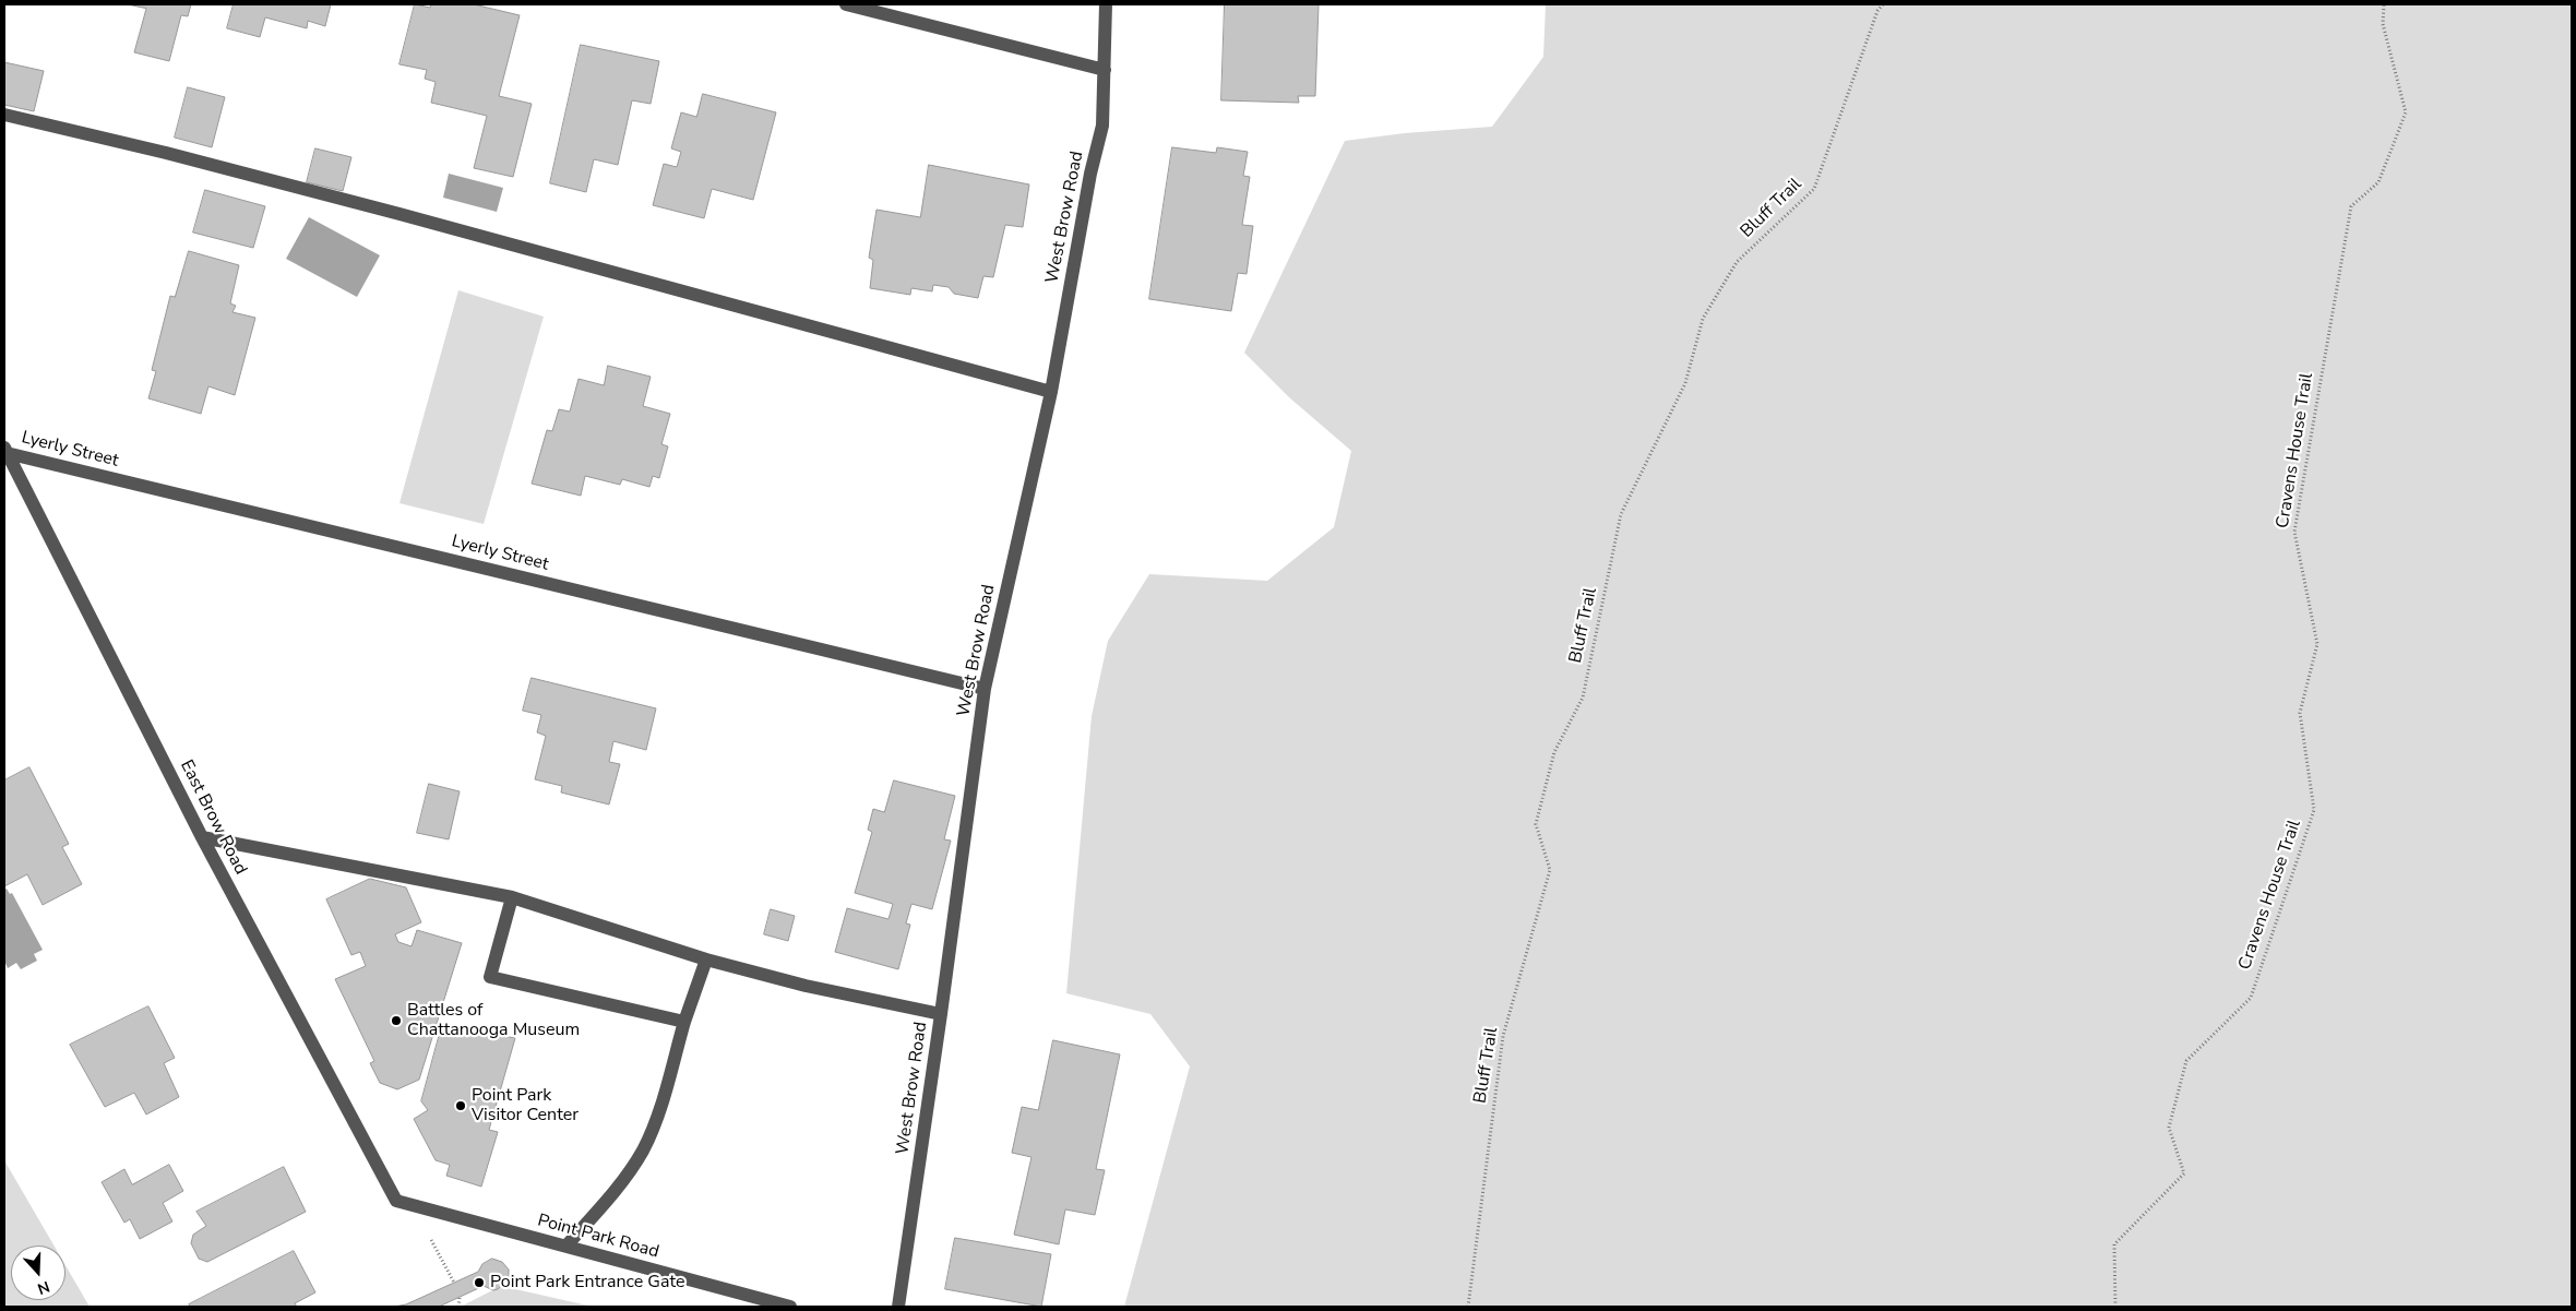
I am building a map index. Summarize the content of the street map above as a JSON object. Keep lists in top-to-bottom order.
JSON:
{
  "streets": {
    "street": [
      "West Brow Road",
      "Lyerly Street",
      "East Brow Road",
      "Point Park Road"
    ],
    "path": ["Bluff Trail", "Cravens House Trail"]
  },
  "crossings": [
    ["West Brow Road", "Lyerly Street"],
    ["Lyerly Street", "East Brow Road"],
    ["East Brow Road", "Point Park Road"]
  ],
  "places": ["Battles of Chattanooga Museum", "Point Park Visitor Center", "Point Park Entrance Gate"],
  "north": "bottom"
}
